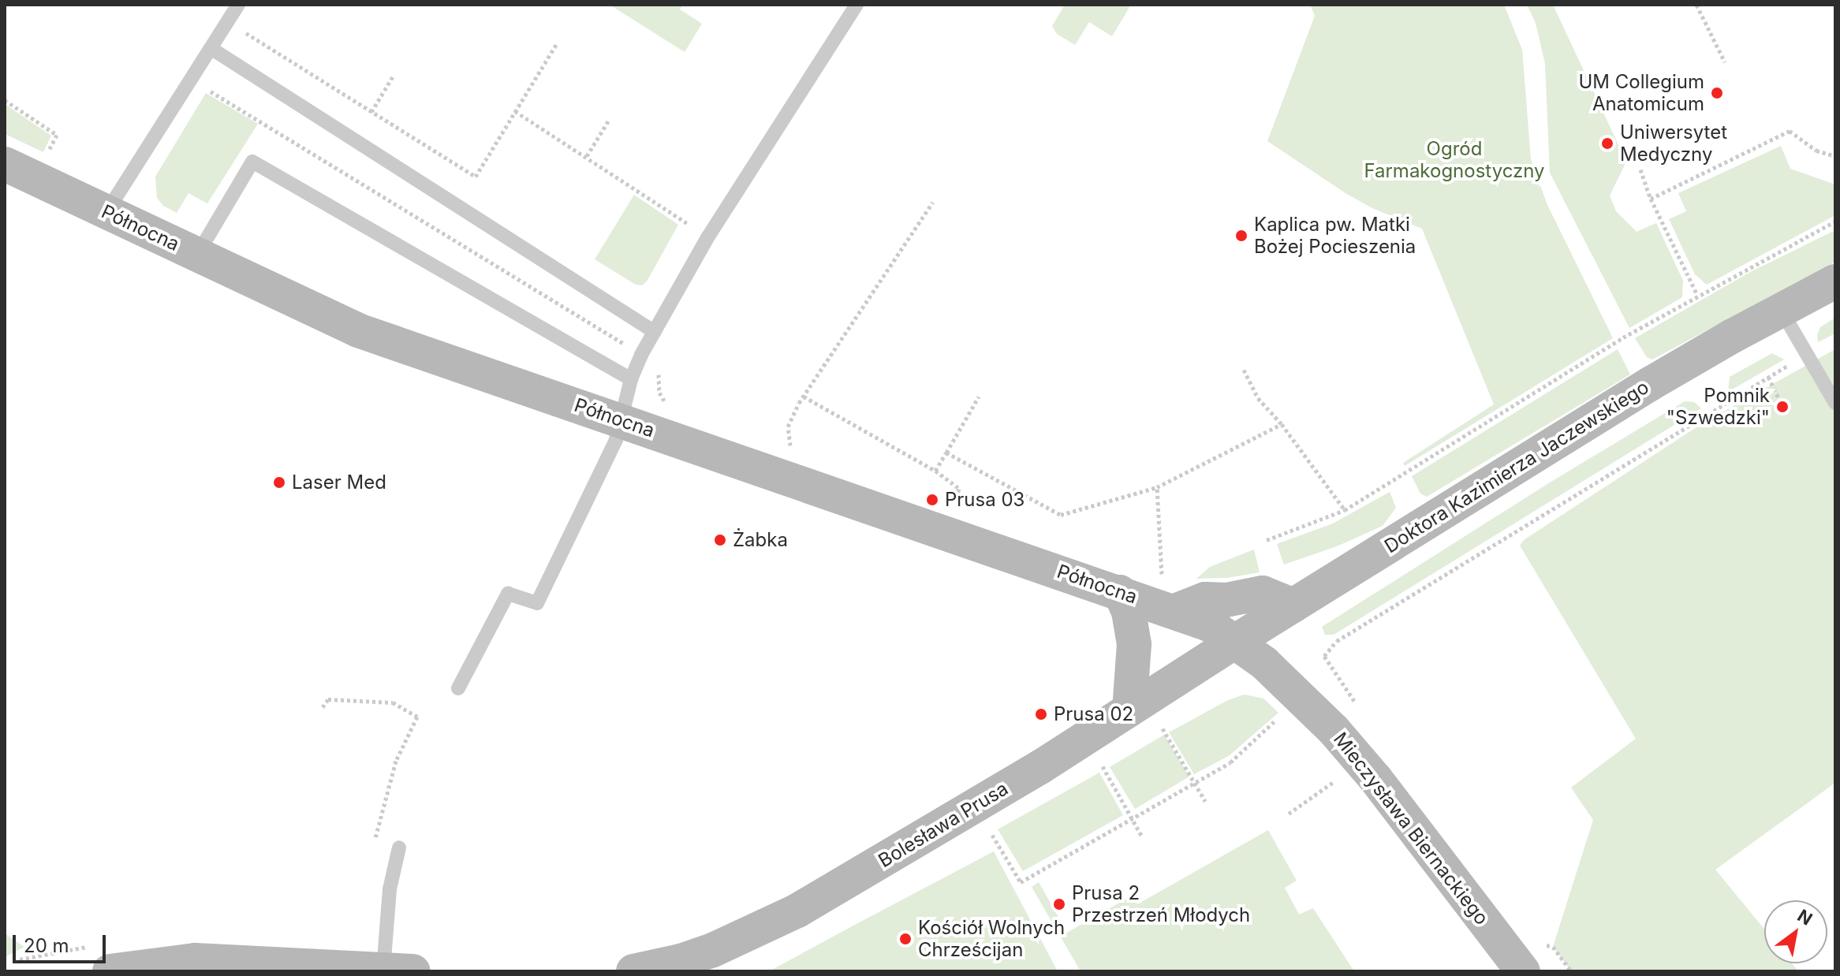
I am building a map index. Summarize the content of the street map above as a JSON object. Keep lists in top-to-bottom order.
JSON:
{
  "streets": {
    "street": [
      "Północna",
      "Doktora Kazimierza Jaczewskiego",
      "Bolesława Prusa",
      "Mieczysława Biernackiego"
    ]
  },
  "crossings": [
    ["Północna", "Doktora Kazimierza Jaczewskiego"],
    ["Północna", "Bolesława Prusa"],
    ["Północna", "Mieczysława Biernackiego"],
    ["Doktora Kazimierza Jaczewskiego", "Bolesława Prusa"],
    ["Doktora Kazimierza Jaczewskiego", "Mieczysława Biernackiego"],
    ["Bolesława Prusa", "Mieczysława Biernackiego"]
  ],
  "parks": ["Ogród Farmakognostyczny"],
  "places": [
    "UM Collegium Anatomicum",
    "Uniwersytet Medyczny",
    "Kaplica pw. Matki Bożej Pocieszenia",
    "Pomnik \"Szwedzki\"",
    "Laser Med",
    "Prusa 03",
    "Żabka",
    "Prusa 02",
    "Prusa 2 Przestrzeń Młodych",
    "Kościół Wolnych Chrześcijan"
  ],
  "scale_bar": "20 m",
  "north": "top right"
}
